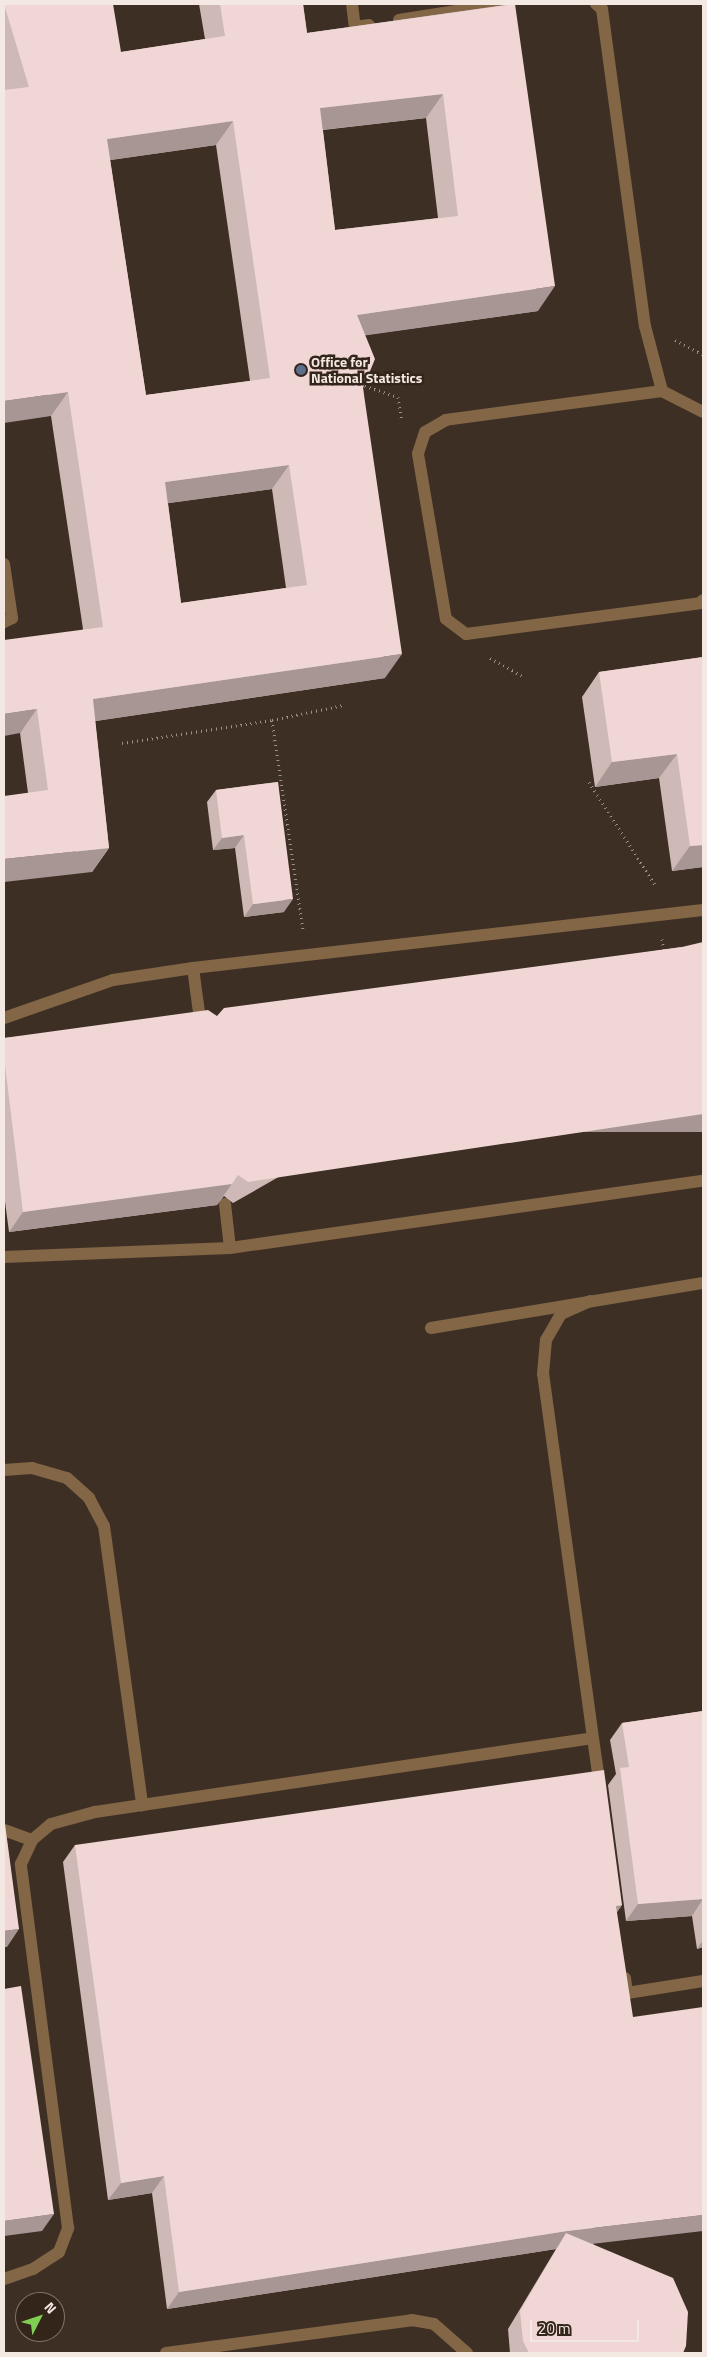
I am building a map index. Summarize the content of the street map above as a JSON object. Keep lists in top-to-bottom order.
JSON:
{
  "places": ["Office for National Statistics"],
  "scale_bar": "20 m",
  "north": "top right"
}
